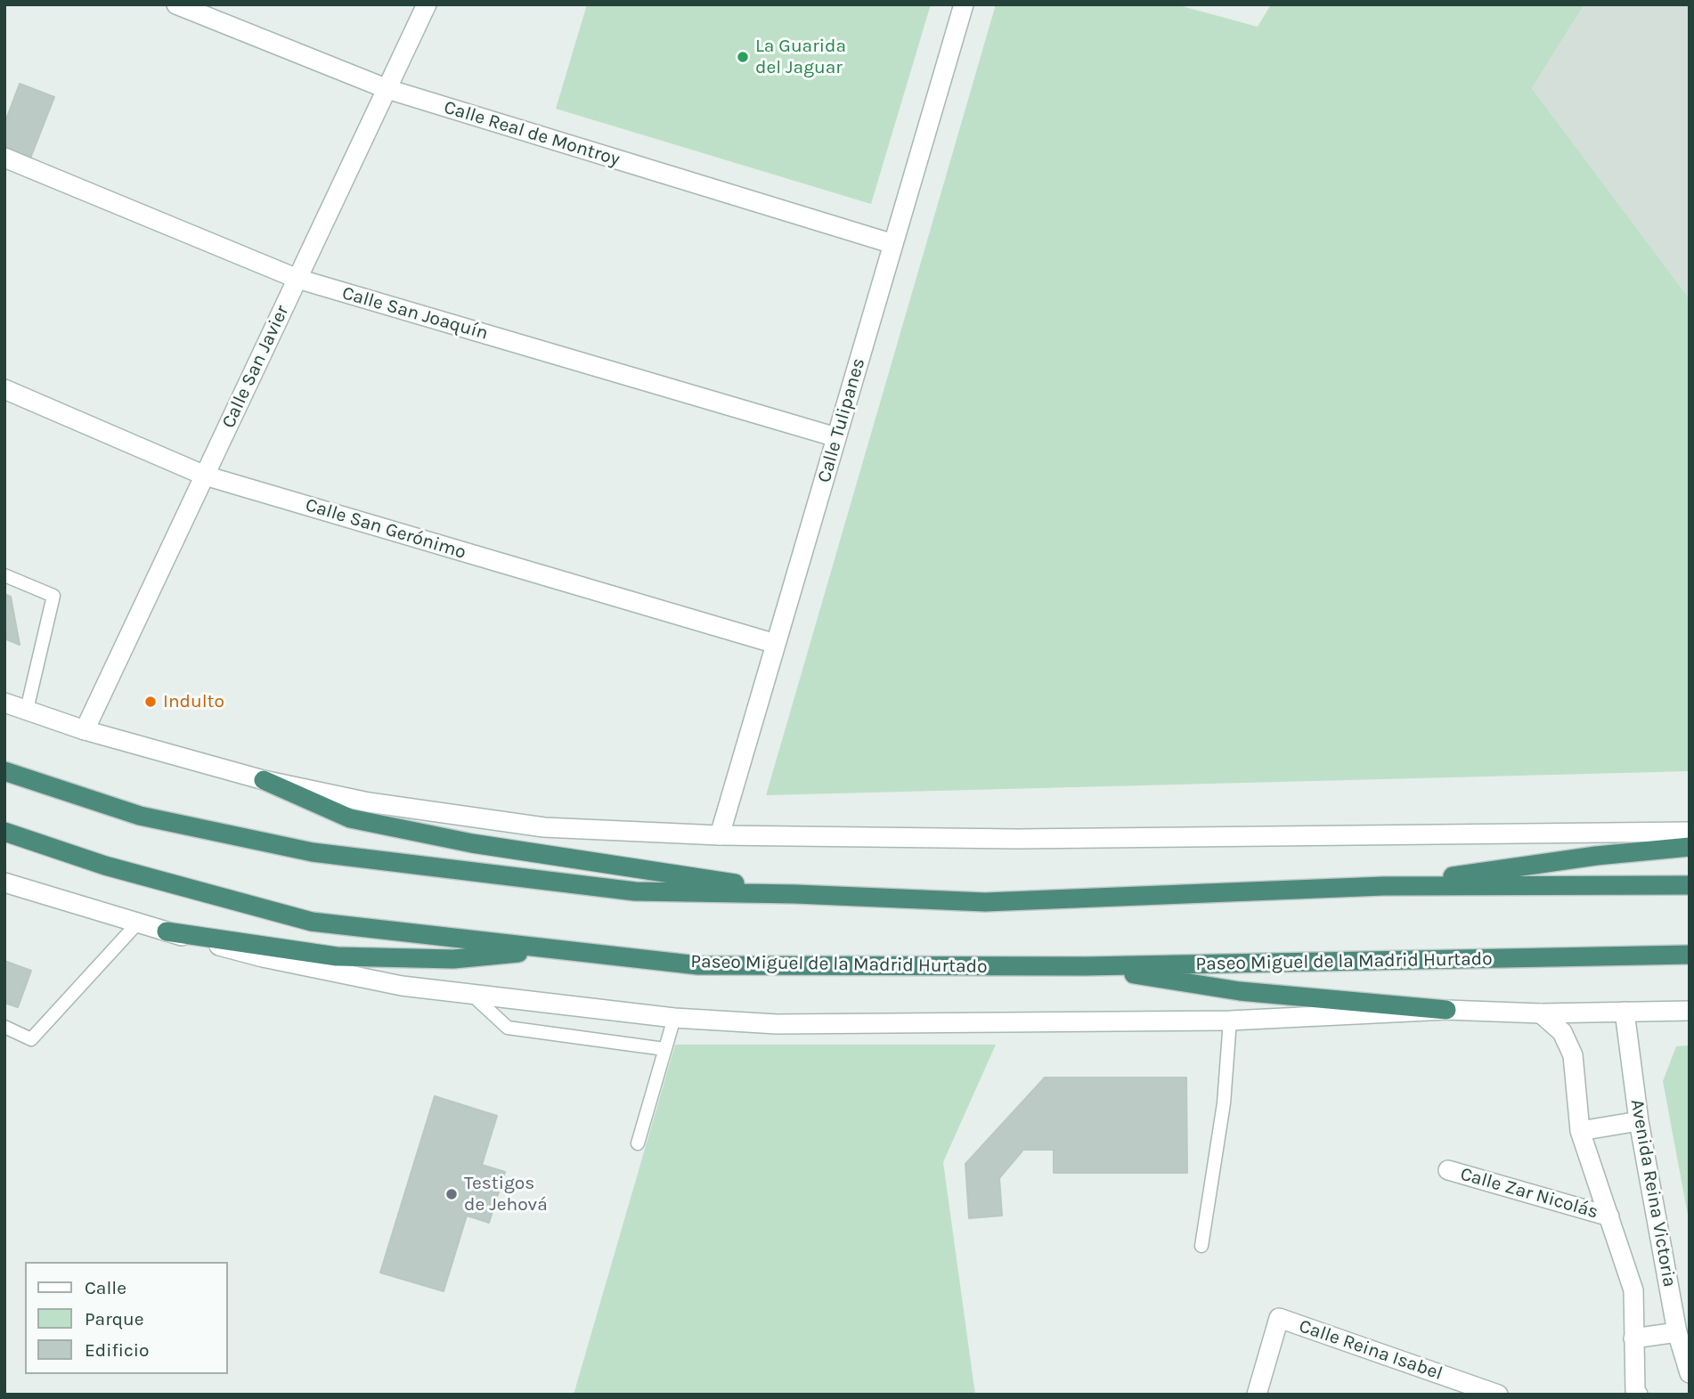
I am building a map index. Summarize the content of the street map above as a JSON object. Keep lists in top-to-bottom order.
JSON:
{
  "streets": {
    "highway": ["Paseo Miguel de la Madrid Hurtado"],
    "street": [
      "Calle Real de Montroy",
      "Calle San Joaquín",
      "Calle San Javier",
      "Calle Tulipanes",
      "Calle San Gerónimo",
      "Calle Zar Nicolás",
      "Avenida Reina Victoria",
      "Calle Reina Isabel"
    ]
  },
  "crossings": [
    ["Calle Real de Montroy", "Calle San Javier"],
    ["Calle Real de Montroy", "Calle Tulipanes"],
    ["Calle San Joaquín", "Calle San Javier"],
    ["Calle San Joaquín", "Calle Tulipanes"],
    ["Calle San Javier", "Calle San Gerónimo"],
    ["Calle Tulipanes", "Calle San Gerónimo"],
    ["Calle Zar Nicolás", "Avenida Reina Victoria"]
  ],
  "places": ["La Guarida del Jaguar", "Indulto", "Testigos de Jehová"],
  "legend": ["Calle", "Parque", "Edificio"]
}
